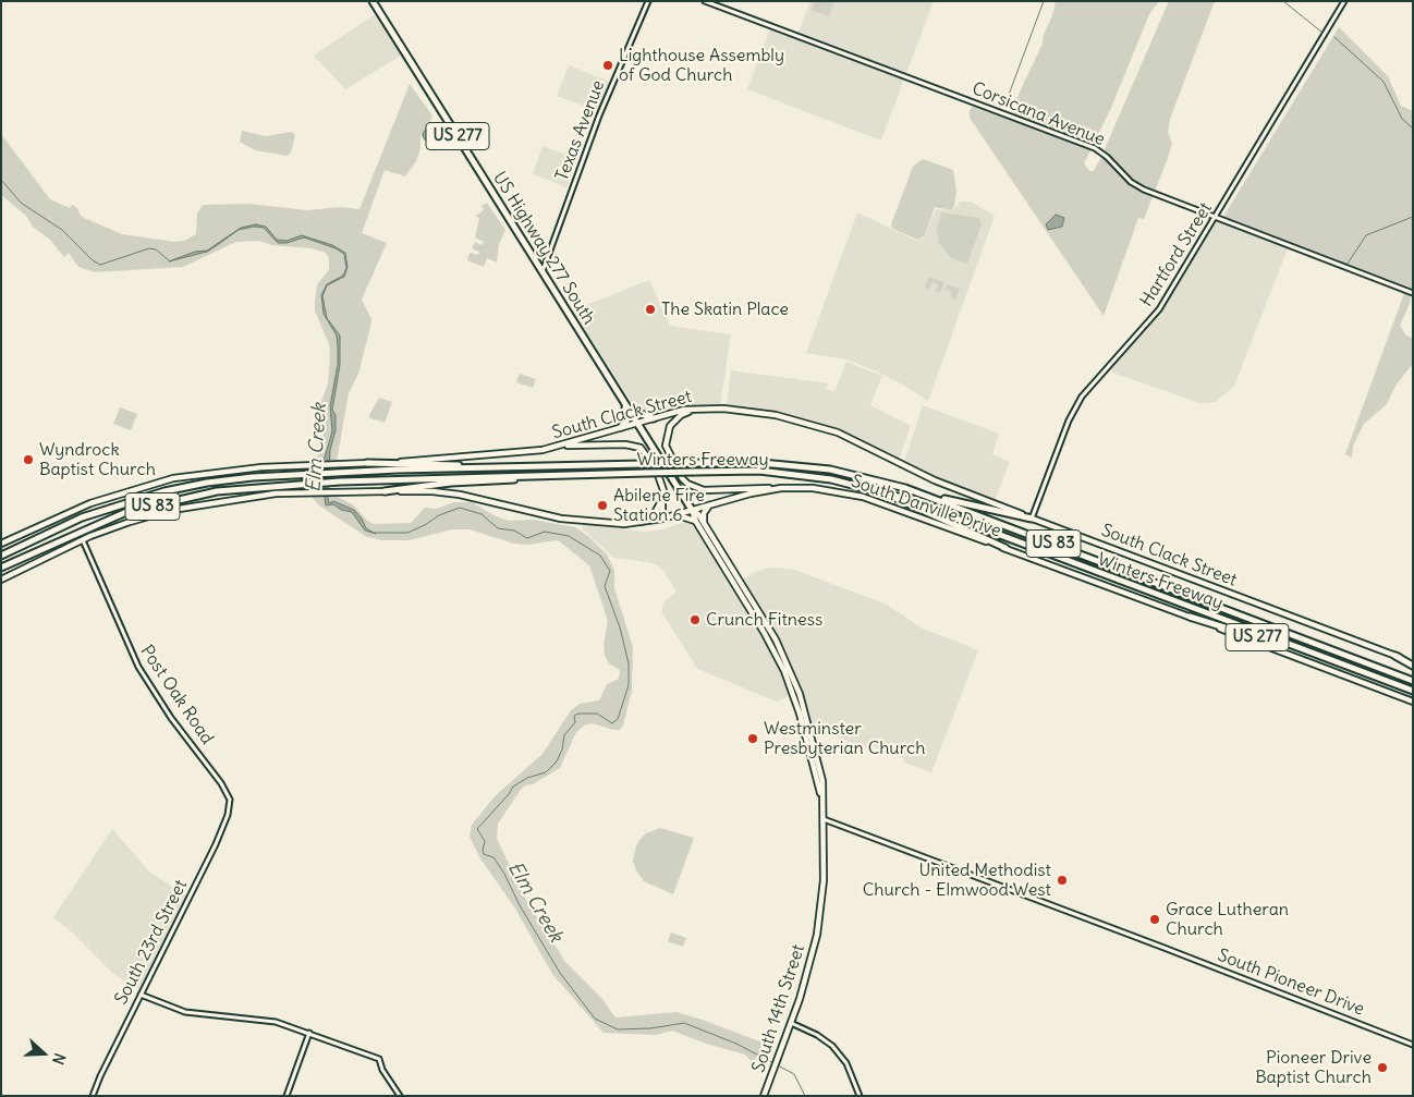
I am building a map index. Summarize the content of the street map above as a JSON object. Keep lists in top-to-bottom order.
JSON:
{
  "streets": {
    "highway": [
      "US 277",
      "US Highway 277 South",
      "Winters Freeway",
      "US 83"
    ],
    "main road": ["South Clack Street", "South Danville Drive", "South 14th Street"],
    "street": [
      "Corsicana Avenue",
      "Texas Avenue",
      "Hartford Street",
      "Post Oak Road",
      "South 23rd Street",
      "South Pioneer Drive"
    ]
  },
  "crossings": [
    ["Corsicana Avenue", "Hartford Street"],
    ["Texas Avenue", "US Highway 277 South"],
    ["US 277", "South Clack Street"],
    ["US 277", "Winters Freeway"],
    ["US 277", "South Danville Drive"],
    ["US Highway 277 South", "South Clack Street"],
    ["US Highway 277 South", "South Danville Drive"],
    ["US Highway 277 South", "South 14th Street"],
    ["Hartford Street", "South Clack Street"],
    ["South Danville Drive", "Post Oak Road"],
    ["South Danville Drive", "South 14th Street"],
    ["Post Oak Road", "South 23rd Street"],
    ["South Pioneer Drive", "South 14th Street"]
  ],
  "water": ["Elm Creek"],
  "places": [
    "Lighthouse Assembly of God Church",
    "The Skatin Place",
    "Wyndrock Baptist Church",
    "Abilene Fire Station 6",
    "Crunch Fitness",
    "Westminster Presbyterian Church",
    "United Methodist Church - Elmwood West",
    "Grace Lutheran Church",
    "Pioneer Drive Baptist Church"
  ],
  "north": "right"
}
